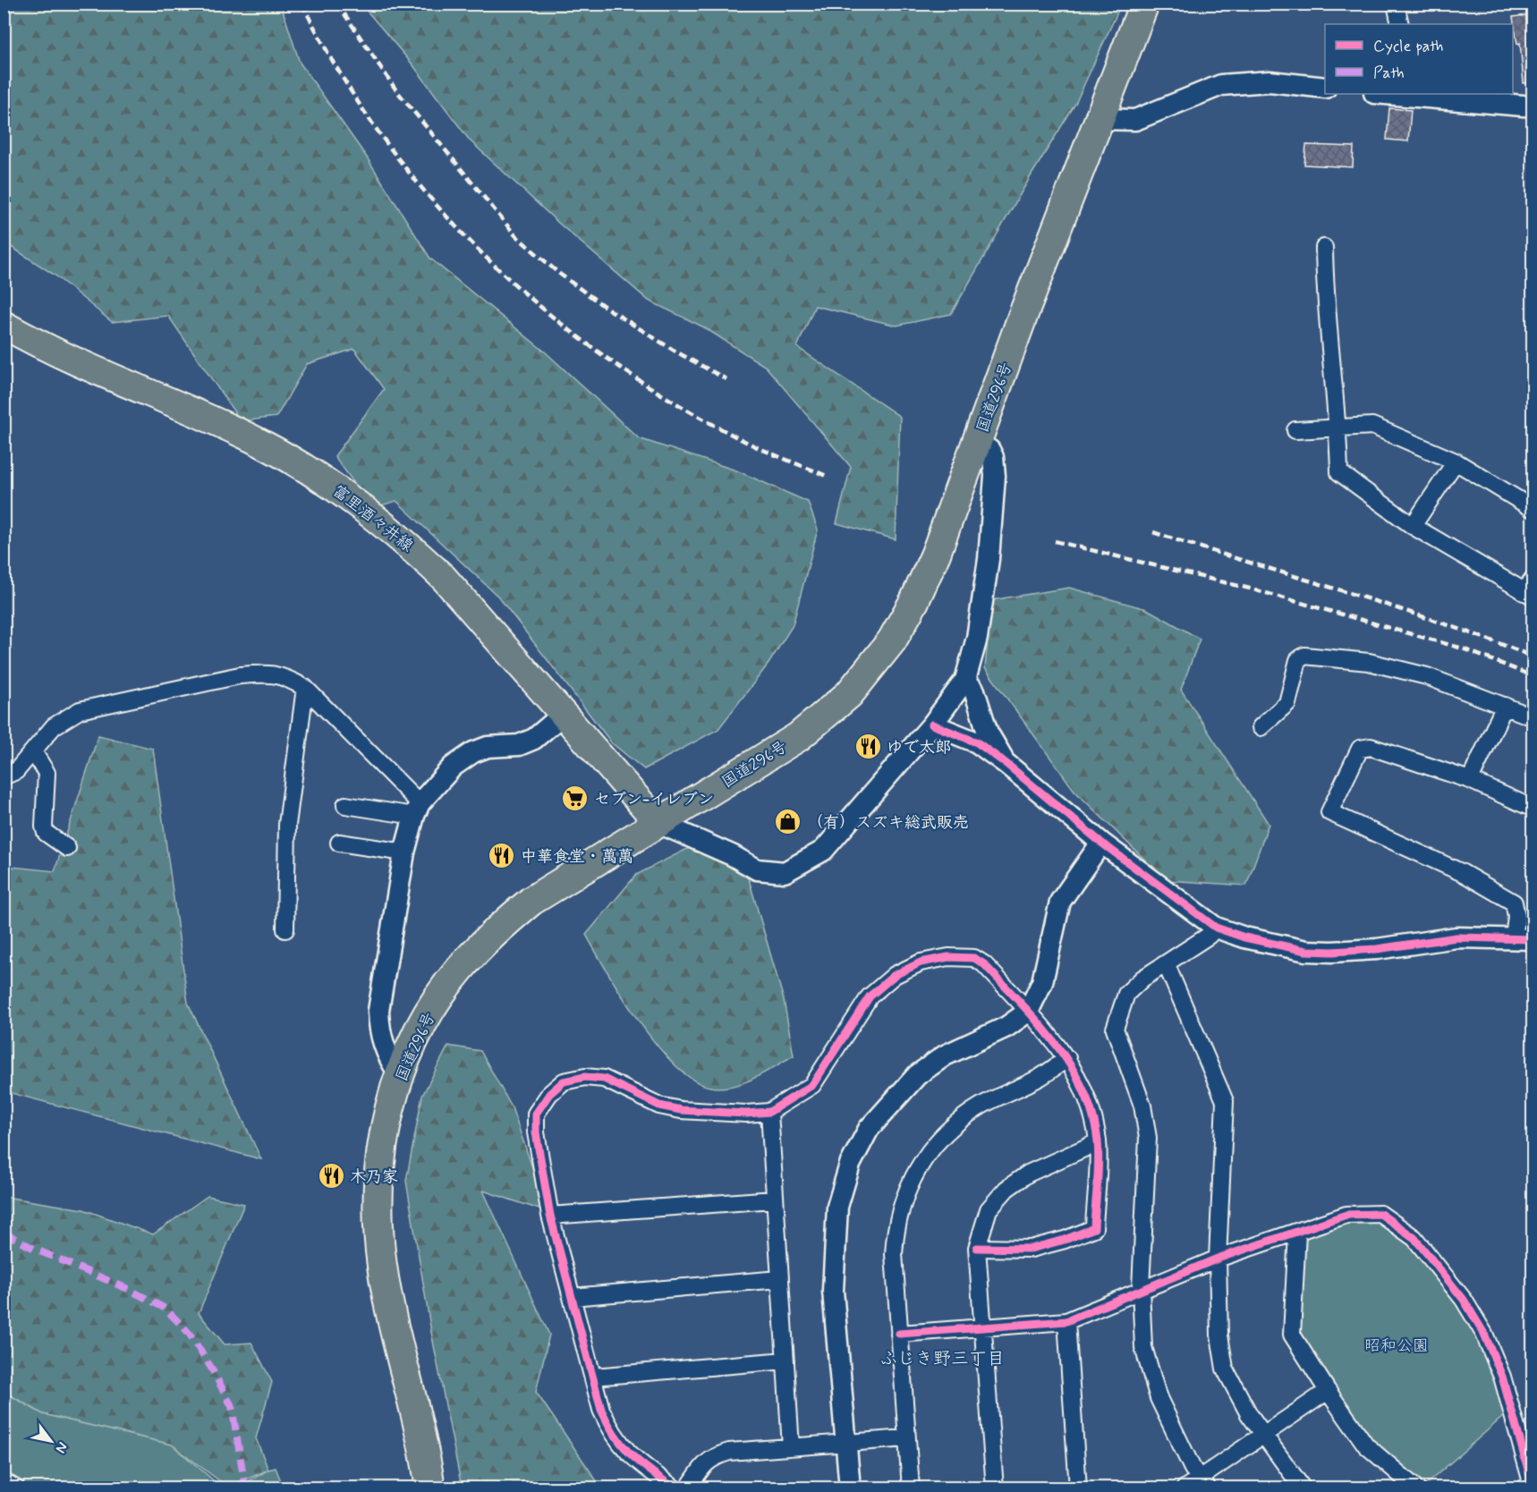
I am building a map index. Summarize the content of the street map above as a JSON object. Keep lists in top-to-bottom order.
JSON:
{
  "streets": {
    "highway": ["国道296号"],
    "main road": ["富里酒々井線"]
  },
  "crossings": [
    ["国道296号", "富里酒々井線"]
  ],
  "districts": ["ふじき野三丁目"],
  "parks": ["昭和公園"],
  "places": {
    "restaurant": ["ゆで太郎", "中華食堂・萬萬", "木乃家"],
    "supermarket": ["セブン-イレブン"],
    "shop": ["（有）スズキ総武販売"]
  },
  "legend": ["Cycle path", "Path"],
  "north": "bottom right"
}
